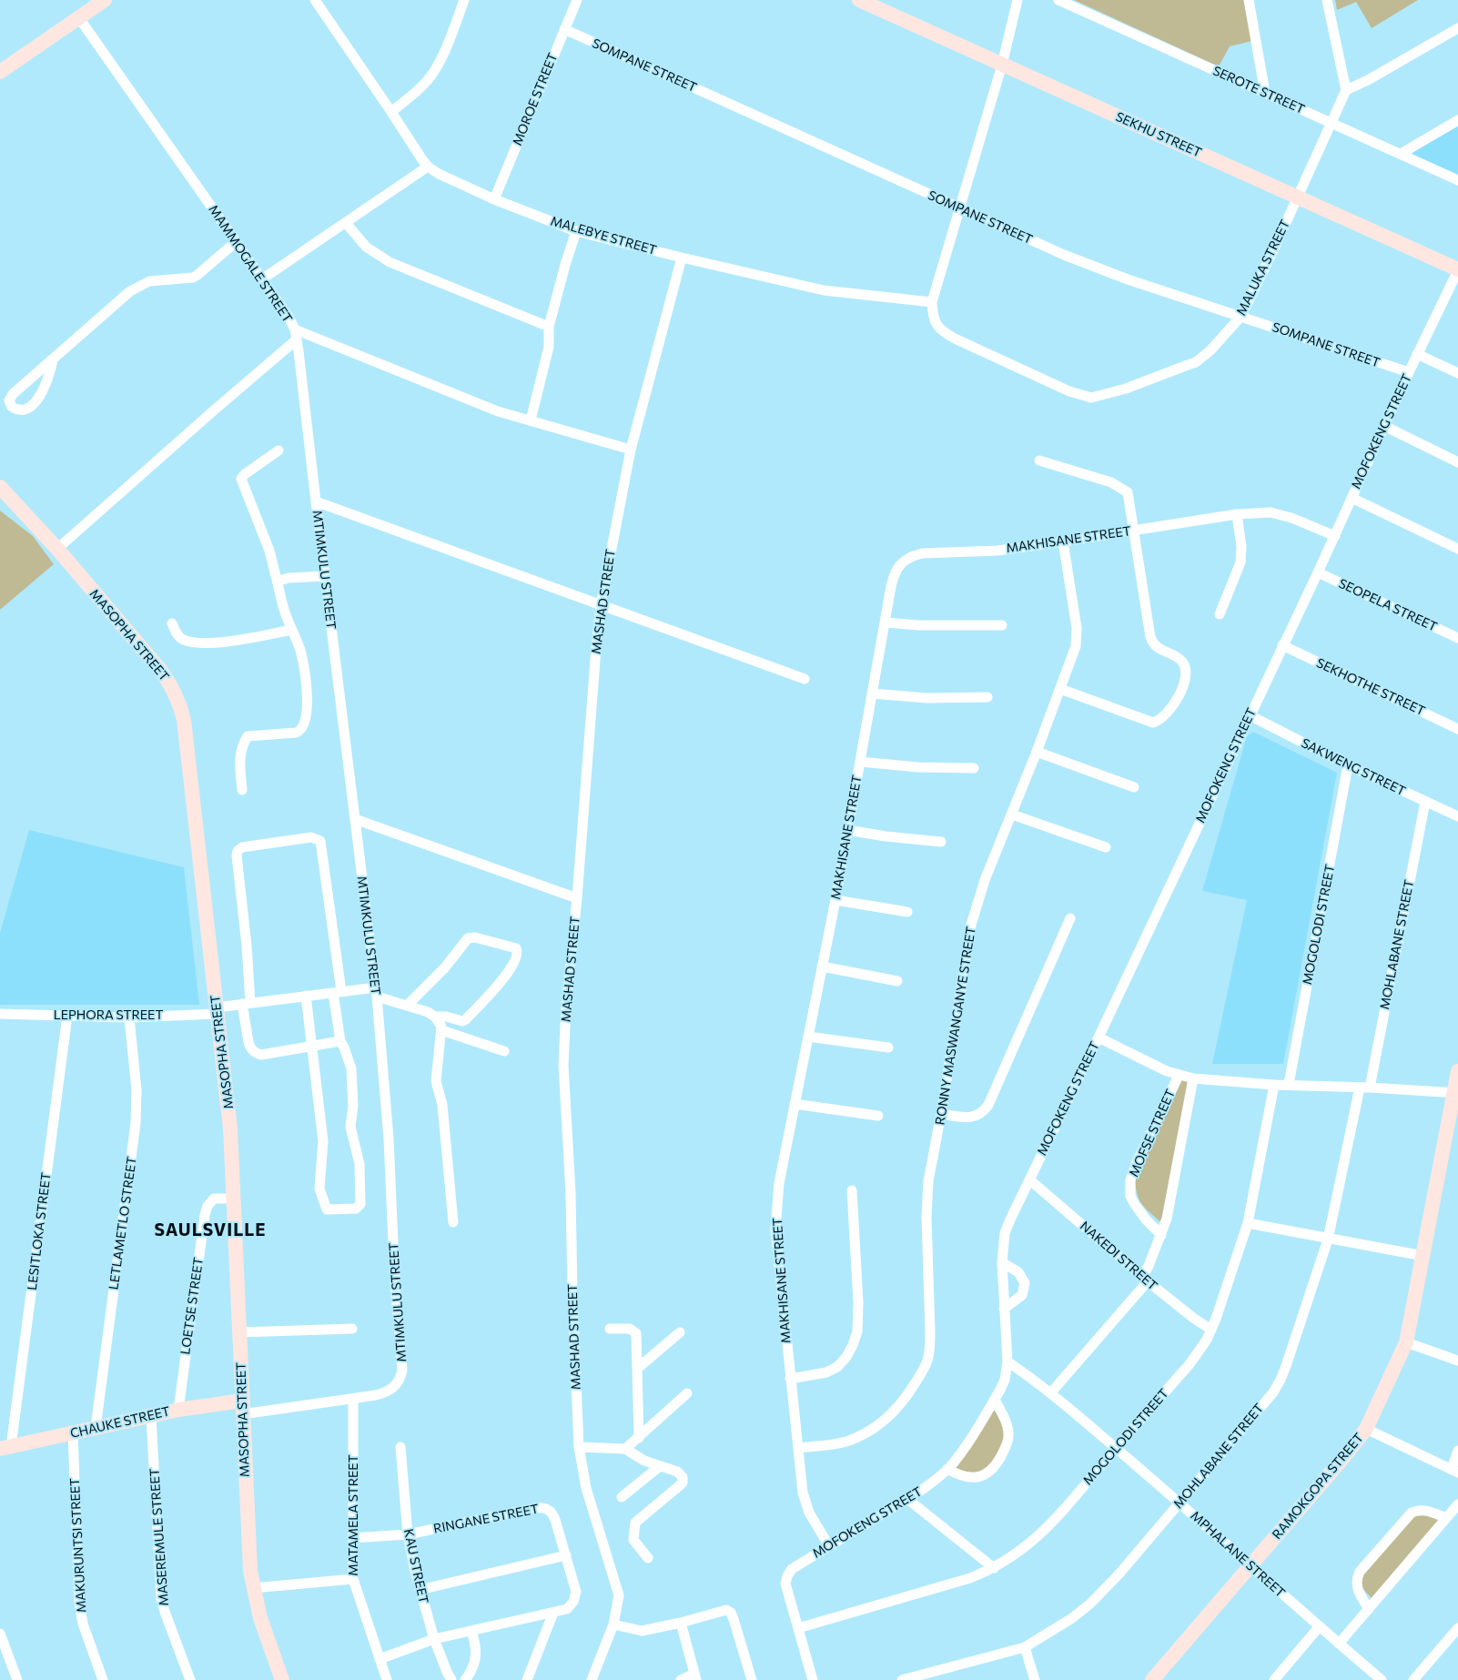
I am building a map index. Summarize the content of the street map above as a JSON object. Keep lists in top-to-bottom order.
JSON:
{
  "streets": {
    "street": [
      "SOMPANE STREET",
      "SEROTE STREET",
      "MOROE STREET",
      "SEKHU STREET",
      "MALEBYE STREET",
      "MAMMOGALE STREET",
      "MALUKA STREET",
      "MOFOKENG STREET",
      "MAKHISANE STREET",
      "MTIMKULU STREET",
      "MASHAD STREET",
      "SEOPELA STREET",
      "MASOPHA STREET",
      "SEKHOTHE STREET",
      "SAKWENG STREET",
      "MOGOLODI STREET",
      "MOHLABANE STREET",
      "LEPHORA STREET",
      "RONNY MASWANGANYE STREET",
      "MOFSE STREET",
      "LETLAMETLO STREET",
      "LESITLOKA STREET",
      "NAKEDI STREET",
      "LOETSE STREET",
      "CHAUKE STREET",
      "RAMOKGOPA STREET",
      "MATAMELA STREET",
      "RINGANE STREET",
      "MASEREMULE STREET",
      "MAKURUNTSI STREET",
      "MPHALANE STREET",
      "KAU STREET"
    ]
  },
  "crossings": [
    ["SOMPANE STREET", "MOROE STREET"],
    ["SOMPANE STREET", "MALUKA STREET"],
    ["SOMPANE STREET", "MOFOKENG STREET"],
    ["SEROTE STREET", "MALUKA STREET"],
    ["MOROE STREET", "MALEBYE STREET"],
    ["SEKHU STREET", "MALUKA STREET"],
    ["SEKHU STREET", "MOFOKENG STREET"],
    ["MALEBYE STREET", "MALUKA STREET"],
    ["MALEBYE STREET", "MASHAD STREET"],
    ["MAMMOGALE STREET", "MTIMKULU STREET"],
    ["MAMMOGALE STREET", "MASHAD STREET"],
    ["MOFOKENG STREET", "MAKHISANE STREET"],
    ["MOFOKENG STREET", "SEOPELA STREET"],
    ["MOFOKENG STREET", "SEKHOTHE STREET"],
    ["MOFOKENG STREET", "SAKWENG STREET"],
    ["MOFOKENG STREET", "MOGOLODI STREET"],
    ["MOFOKENG STREET", "NAKEDI STREET"],
    ["MOFOKENG STREET", "MPHALANE STREET"],
    ["MAKHISANE STREET", "RONNY MASWANGANYE STREET"],
    ["MTIMKULU STREET", "MASOPHA STREET"],
    ["MTIMKULU STREET", "LEPHORA STREET"],
    ["MTIMKULU STREET", "CHAUKE STREET"],
    ["MTIMKULU STREET", "MATAMELA STREET"],
    ["MASOPHA STREET", "LEPHORA STREET"],
    ["MASOPHA STREET", "LOETSE STREET"],
    ["MASOPHA STREET", "CHAUKE STREET"],
    ["SAKWENG STREET", "MOGOLODI STREET"],
    ["SAKWENG STREET", "MOHLABANE STREET"],
    ["MOGOLODI STREET", "NAKEDI STREET"],
    ["MOGOLODI STREET", "MPHALANE STREET"],
    ["MOHLABANE STREET", "MPHALANE STREET"],
    ["LEPHORA STREET", "LETLAMETLO STREET"],
    ["LEPHORA STREET", "LESITLOKA STREET"],
    ["MOFSE STREET", "NAKEDI STREET"],
    ["MOFSE STREET", "MPHALANE STREET"],
    ["LETLAMETLO STREET", "CHAUKE STREET"],
    ["LESITLOKA STREET", "CHAUKE STREET"],
    ["LOETSE STREET", "CHAUKE STREET"],
    ["CHAUKE STREET", "MASEREMULE STREET"],
    ["CHAUKE STREET", "MAKURUNTSI STREET"],
    ["RAMOKGOPA STREET", "MPHALANE STREET"],
    ["MATAMELA STREET", "RINGANE STREET"],
    ["RINGANE STREET", "KAU STREET"]
  ],
  "districts": ["SAULSVILLE"]
}
